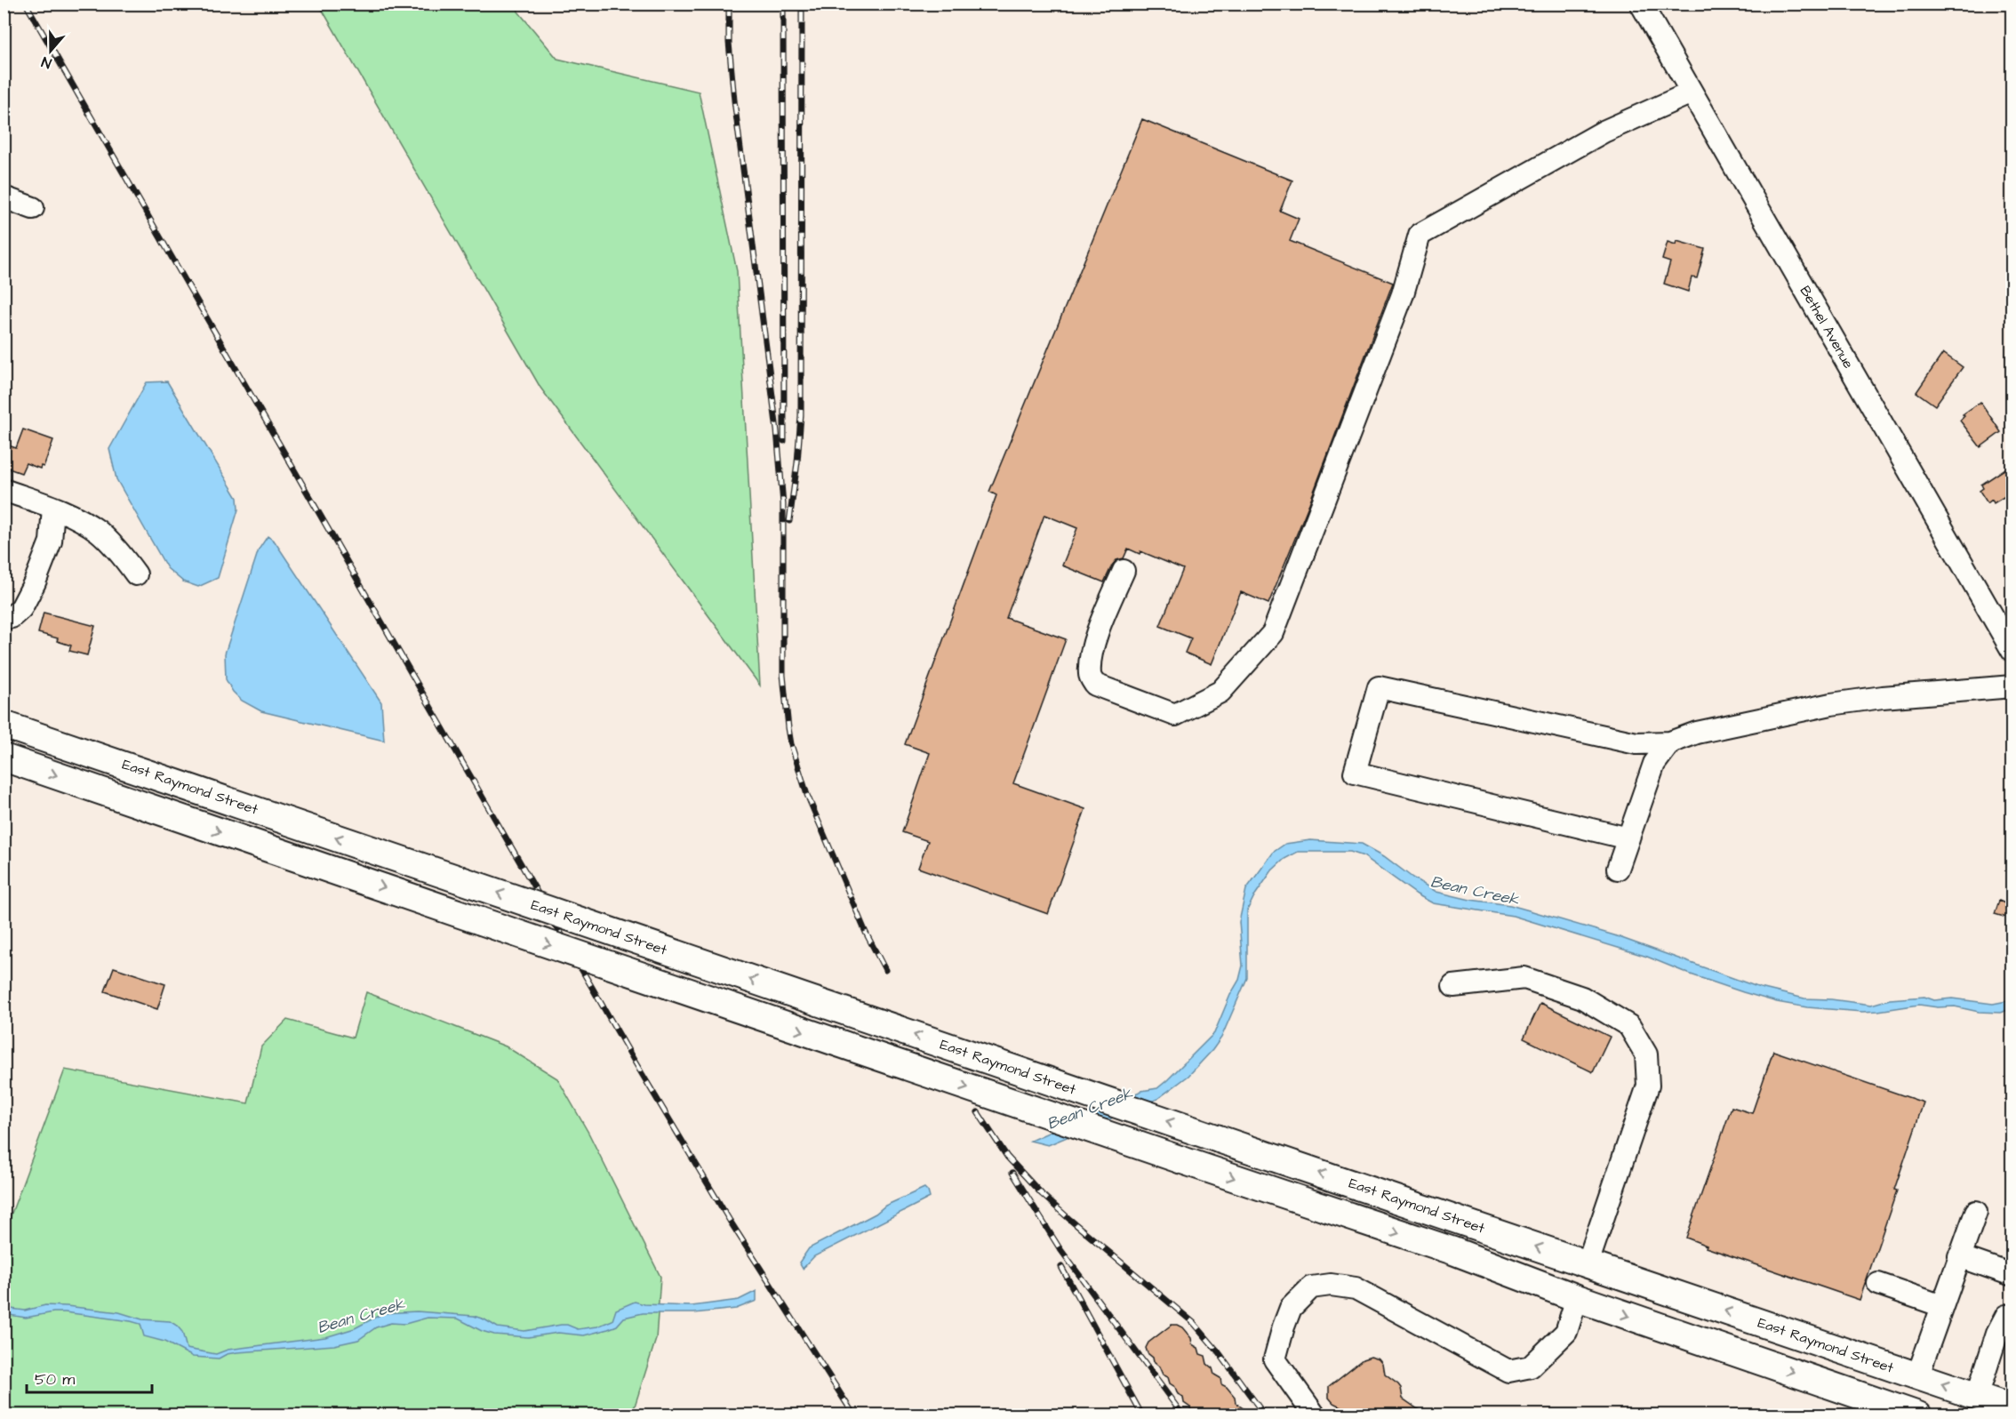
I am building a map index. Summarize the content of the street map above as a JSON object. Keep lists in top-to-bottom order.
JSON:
{
  "streets": {
    "main road": ["East Raymond Street"],
    "street": ["Bethel Avenue"]
  },
  "water": ["Bean Creek"],
  "scale_bar": "50 m",
  "north": "bottom"
}
